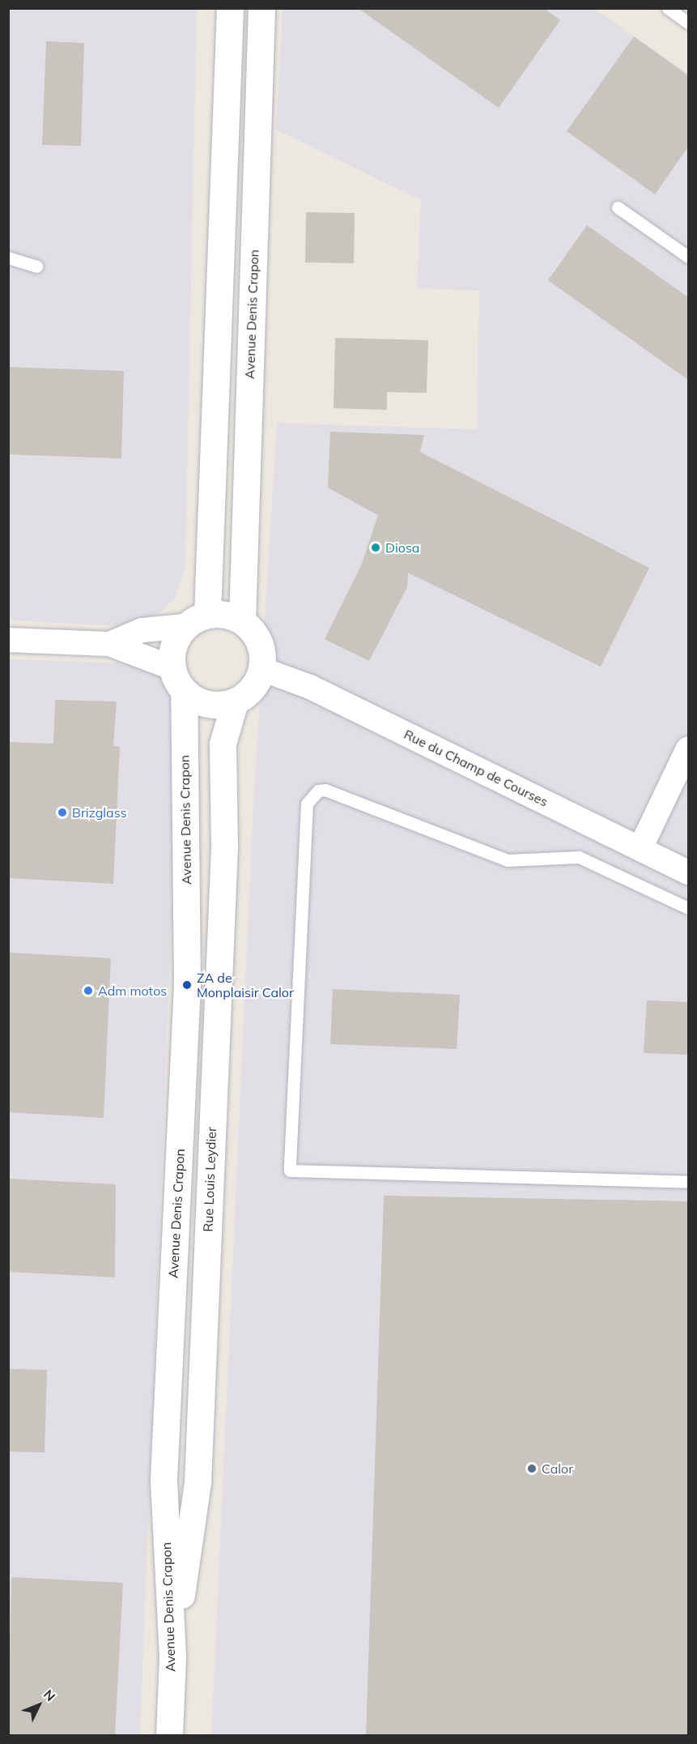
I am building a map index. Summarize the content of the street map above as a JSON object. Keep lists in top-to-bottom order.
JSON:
{
  "streets": {
    "main road": ["Avenue Denis Crapon", "Rue Louis Leydier"],
    "street": ["Rue du Champ de Courses"]
  },
  "crossings": [
    ["Avenue Denis Crapon", "Rue du Champ de Courses"],
    ["Avenue Denis Crapon", "Rue Louis Leydier"],
    ["Rue du Champ de Courses", "Rue Louis Leydier"]
  ],
  "places": [
    "Diosa",
    "Brizglass",
    "ZA de Monplaisir Calor",
    "Adm motos",
    "Calor"
  ],
  "north": "top right"
}
